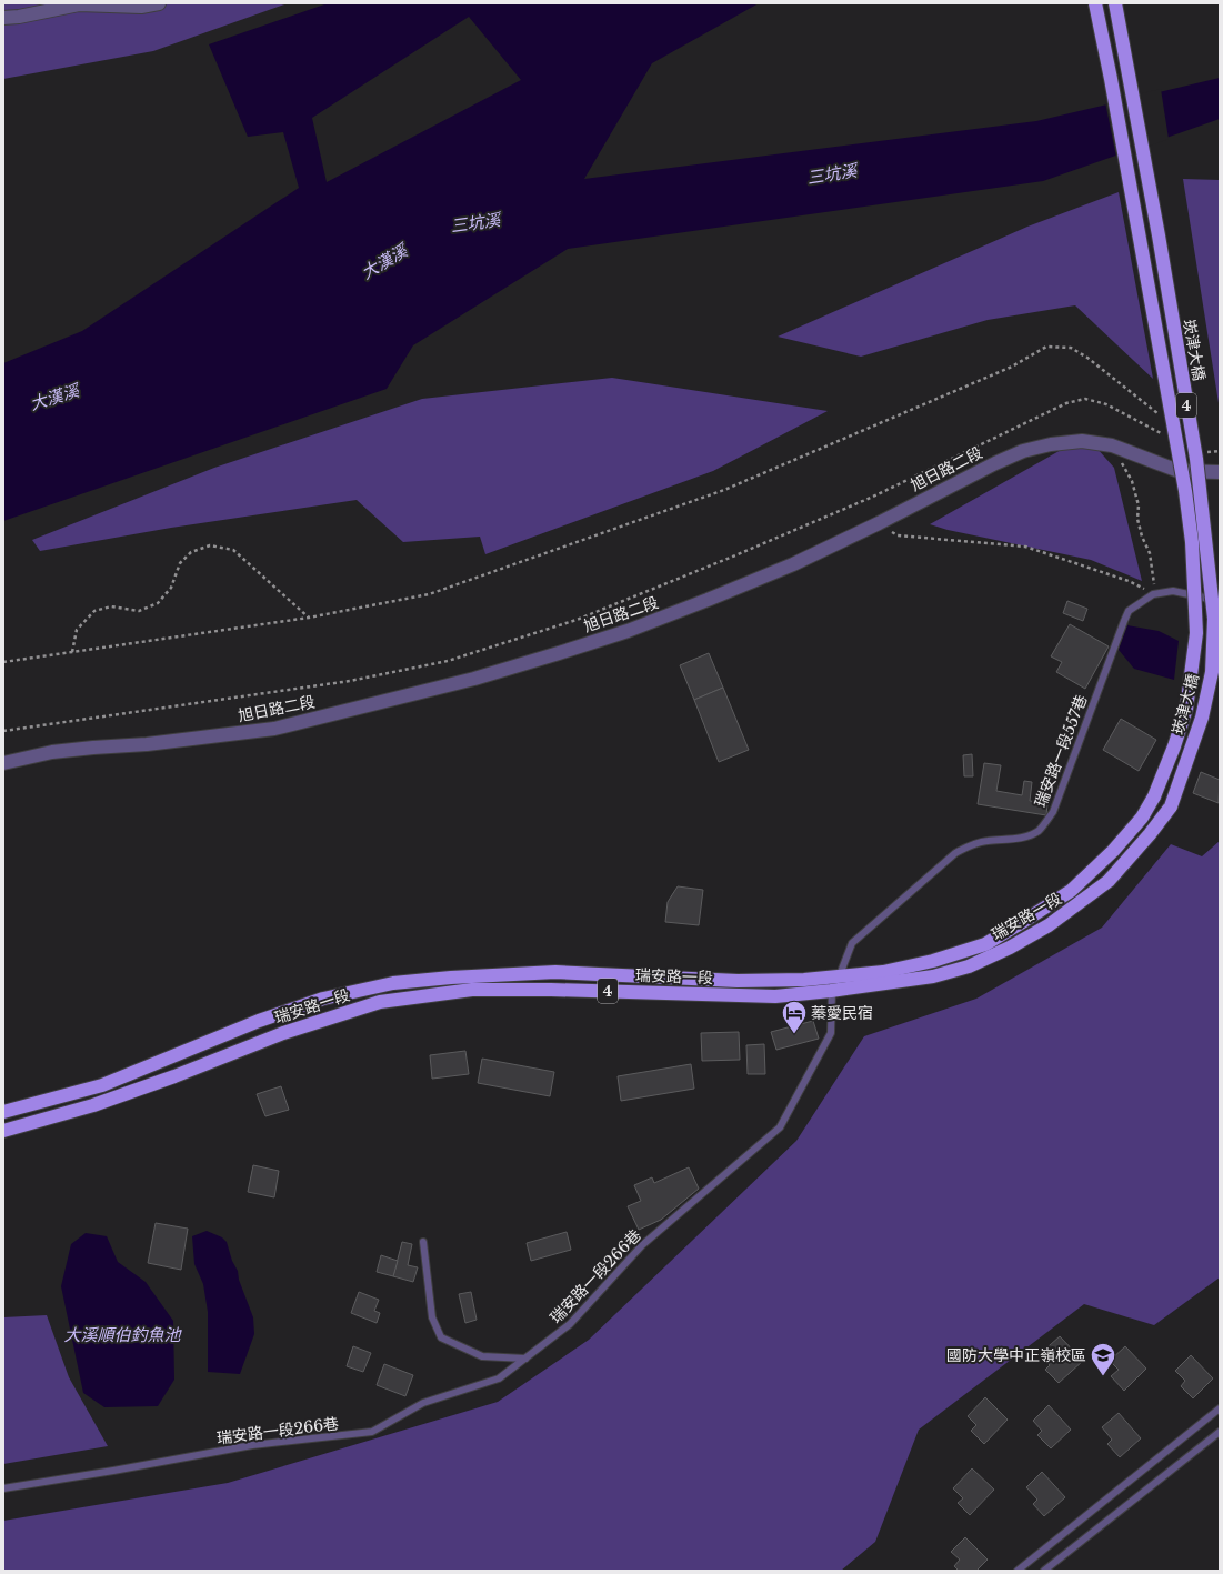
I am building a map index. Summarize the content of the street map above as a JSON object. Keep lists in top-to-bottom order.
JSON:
{
  "streets": {
    "main road": ["崁津大橋", "4", "瑞安路一段"],
    "street": ["旭日路二段"],
    "lane": ["瑞安路一段557巷", "瑞安路一段266巷"]
  },
  "crossings": [
    ["崁津大橋", "瑞安路一段"],
    ["瑞安路一段557巷", "瑞安路一段"],
    ["瑞安路一段557巷", "瑞安路一段266巷"],
    ["瑞安路一段", "瑞安路一段266巷"]
  ],
  "water": ["三坑溪", "大漢溪", "大溪順伯釣魚池"],
  "places": {
    "hotel": ["蓁愛民宿"],
    "school or university": ["國防大學中正嶺校區"]
  }
}
